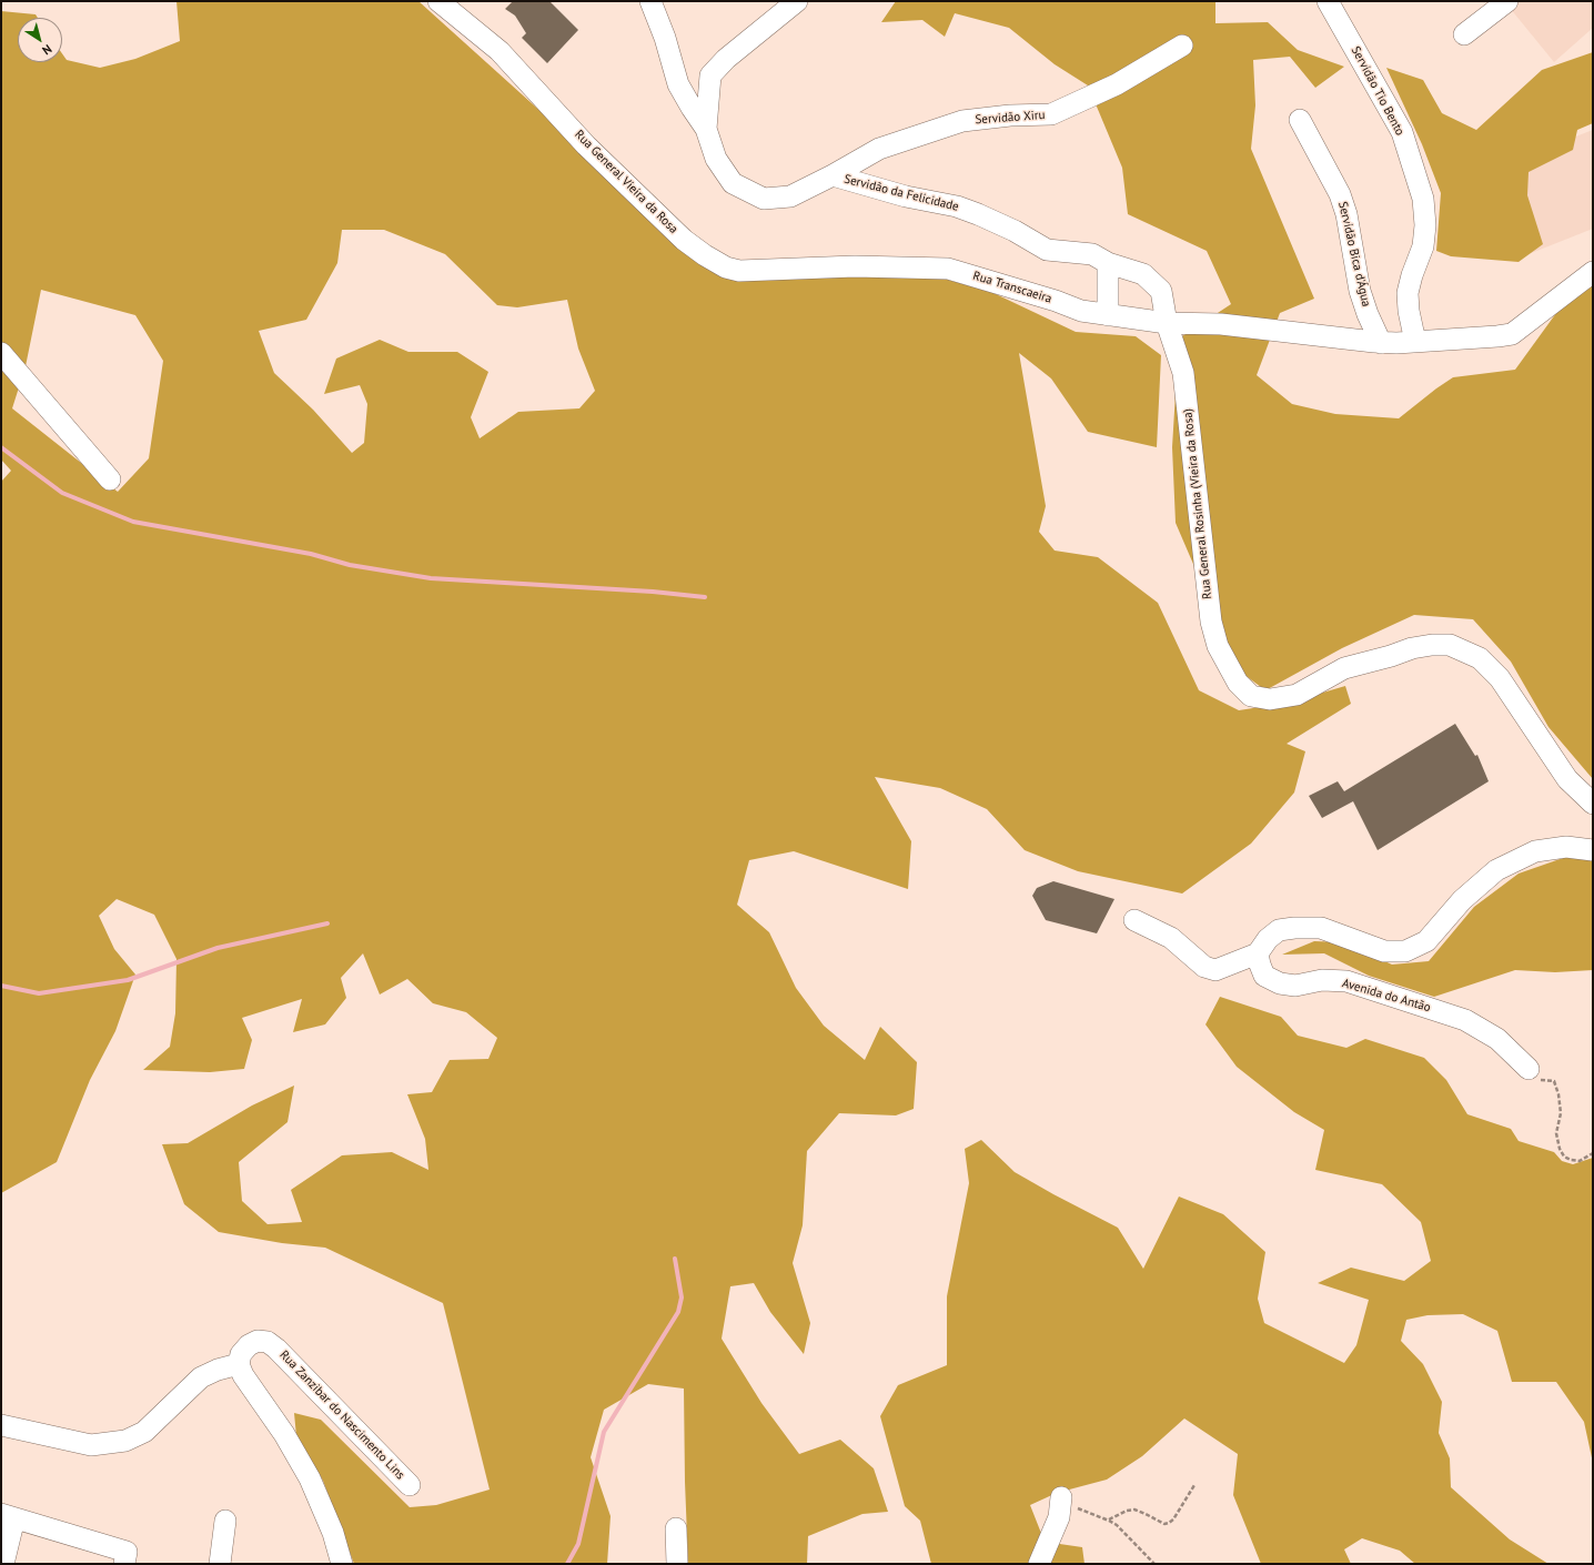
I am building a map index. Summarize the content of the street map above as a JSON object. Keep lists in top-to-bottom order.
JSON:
{
  "streets": {
    "street": [
      "Servidão Tio Bento",
      "Servidão Xiru",
      "Rua General Vieira da Rosa",
      "Servidão da Felicidade",
      "Servidão Bica d'Água",
      "Rua Transcaeira",
      "Rua General Rosinha (Vieira da Rosa)",
      "Avenida do Antão",
      "Rua Zanzibar do Nascimento Lins"
    ]
  },
  "crossings": [
    ["Servidão Xiru", "Servidão da Felicidade"],
    ["Rua General Vieira da Rosa", "Rua Transcaeira"],
    ["Servidão da Felicidade", "Rua Transcaeira"],
    ["Servidão da Felicidade", "Rua General Rosinha (Vieira da Rosa)"],
    ["Rua Transcaeira", "Rua General Rosinha (Vieira da Rosa)"]
  ],
  "north": "bottom right"
}
